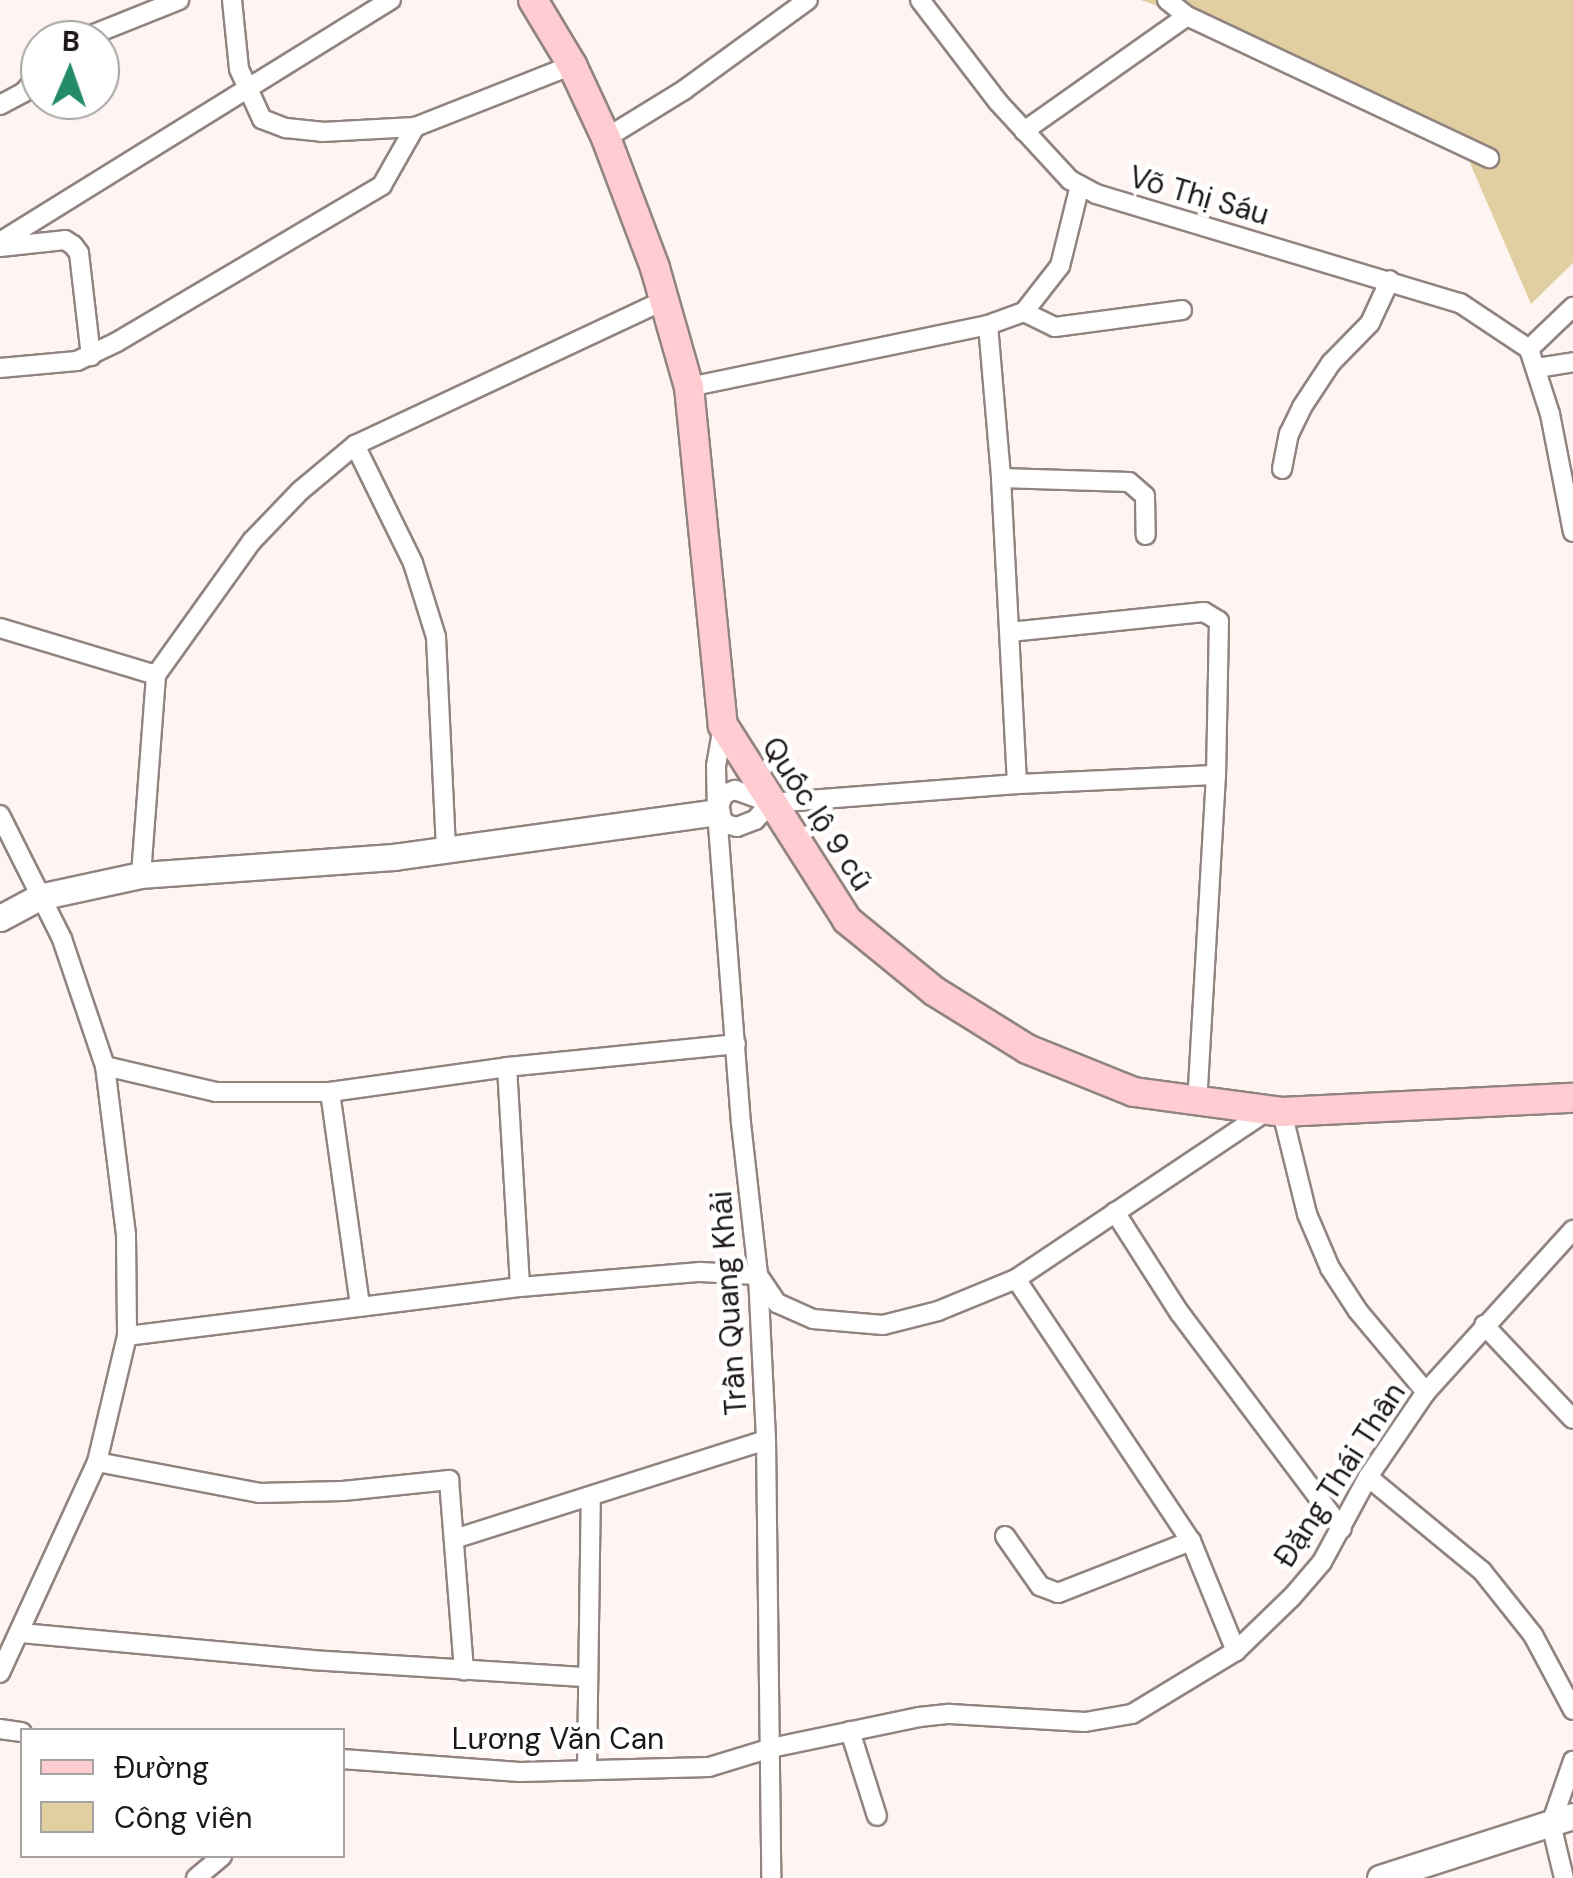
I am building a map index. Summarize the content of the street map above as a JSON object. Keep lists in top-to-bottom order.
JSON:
{
  "streets": {
    "main road": ["Quốc lộ 9 cũ"],
    "street": [
      "Võ Thị Sáu",
      "Trần Quang Khải",
      "Đặng Thái Thân",
      "Lương Văn Can"
    ]
  },
  "crossings": [
    ["Quốc lộ 9 cũ", "Trần Quang Khải"],
    ["Trần Quang Khải", "Đặng Thái Thân"],
    ["Trần Quang Khải", "Lương Văn Can"],
    ["Đặng Thái Thân", "Lương Văn Can"]
  ],
  "legend": ["Đường", "Công viên"],
  "north": "top"
}
